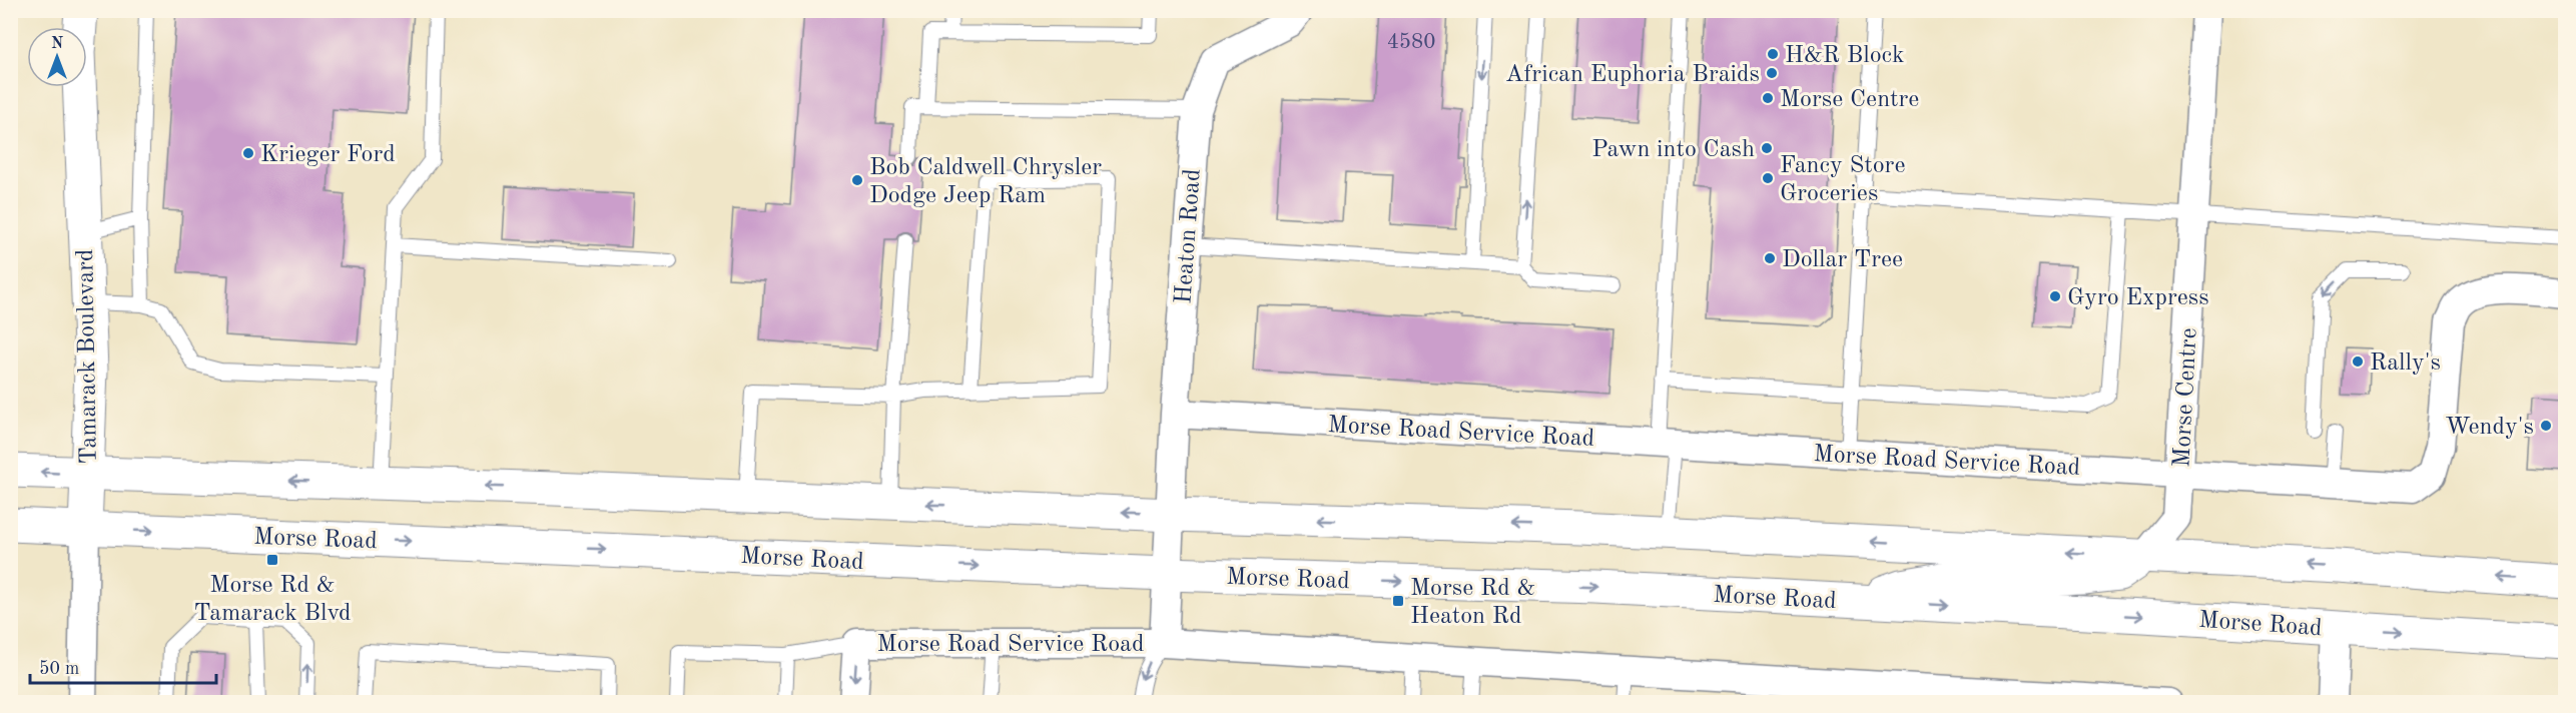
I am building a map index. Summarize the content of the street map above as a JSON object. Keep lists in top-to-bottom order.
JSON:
{
  "streets": {
    "main road": ["Tamarack Boulevard", "Morse Road"],
    "street": ["Heaton Road", "Morse Centre", "Morse Road Service Road"]
  },
  "crossings": [
    ["Heaton Road", "Morse Road Service Road"],
    ["Tamarack Boulevard", "Morse Road"],
    ["Morse Centre", "Morse Road Service Road"],
    ["Morse Road Service Road", "Morse Road"]
  ],
  "places": {
    "other": [
      "H&R Block",
      "African Euphoria Braids",
      "Morse Centre",
      "Pawn into Cash",
      "Krieger Ford",
      "Fancy Store Groceries",
      "Bob Caldwell Chrysler Dodge Jeep Ram",
      "Dollar Tree",
      "Gyro Express",
      "Rally's",
      "Wendy's"
    ],
    "transit": ["Morse Rd & Tamarack Blvd", "Morse Rd & Heaton Rd"]
  },
  "house_numbers": ["4580"],
  "scale_bar": "50 m",
  "north": "top"
}
